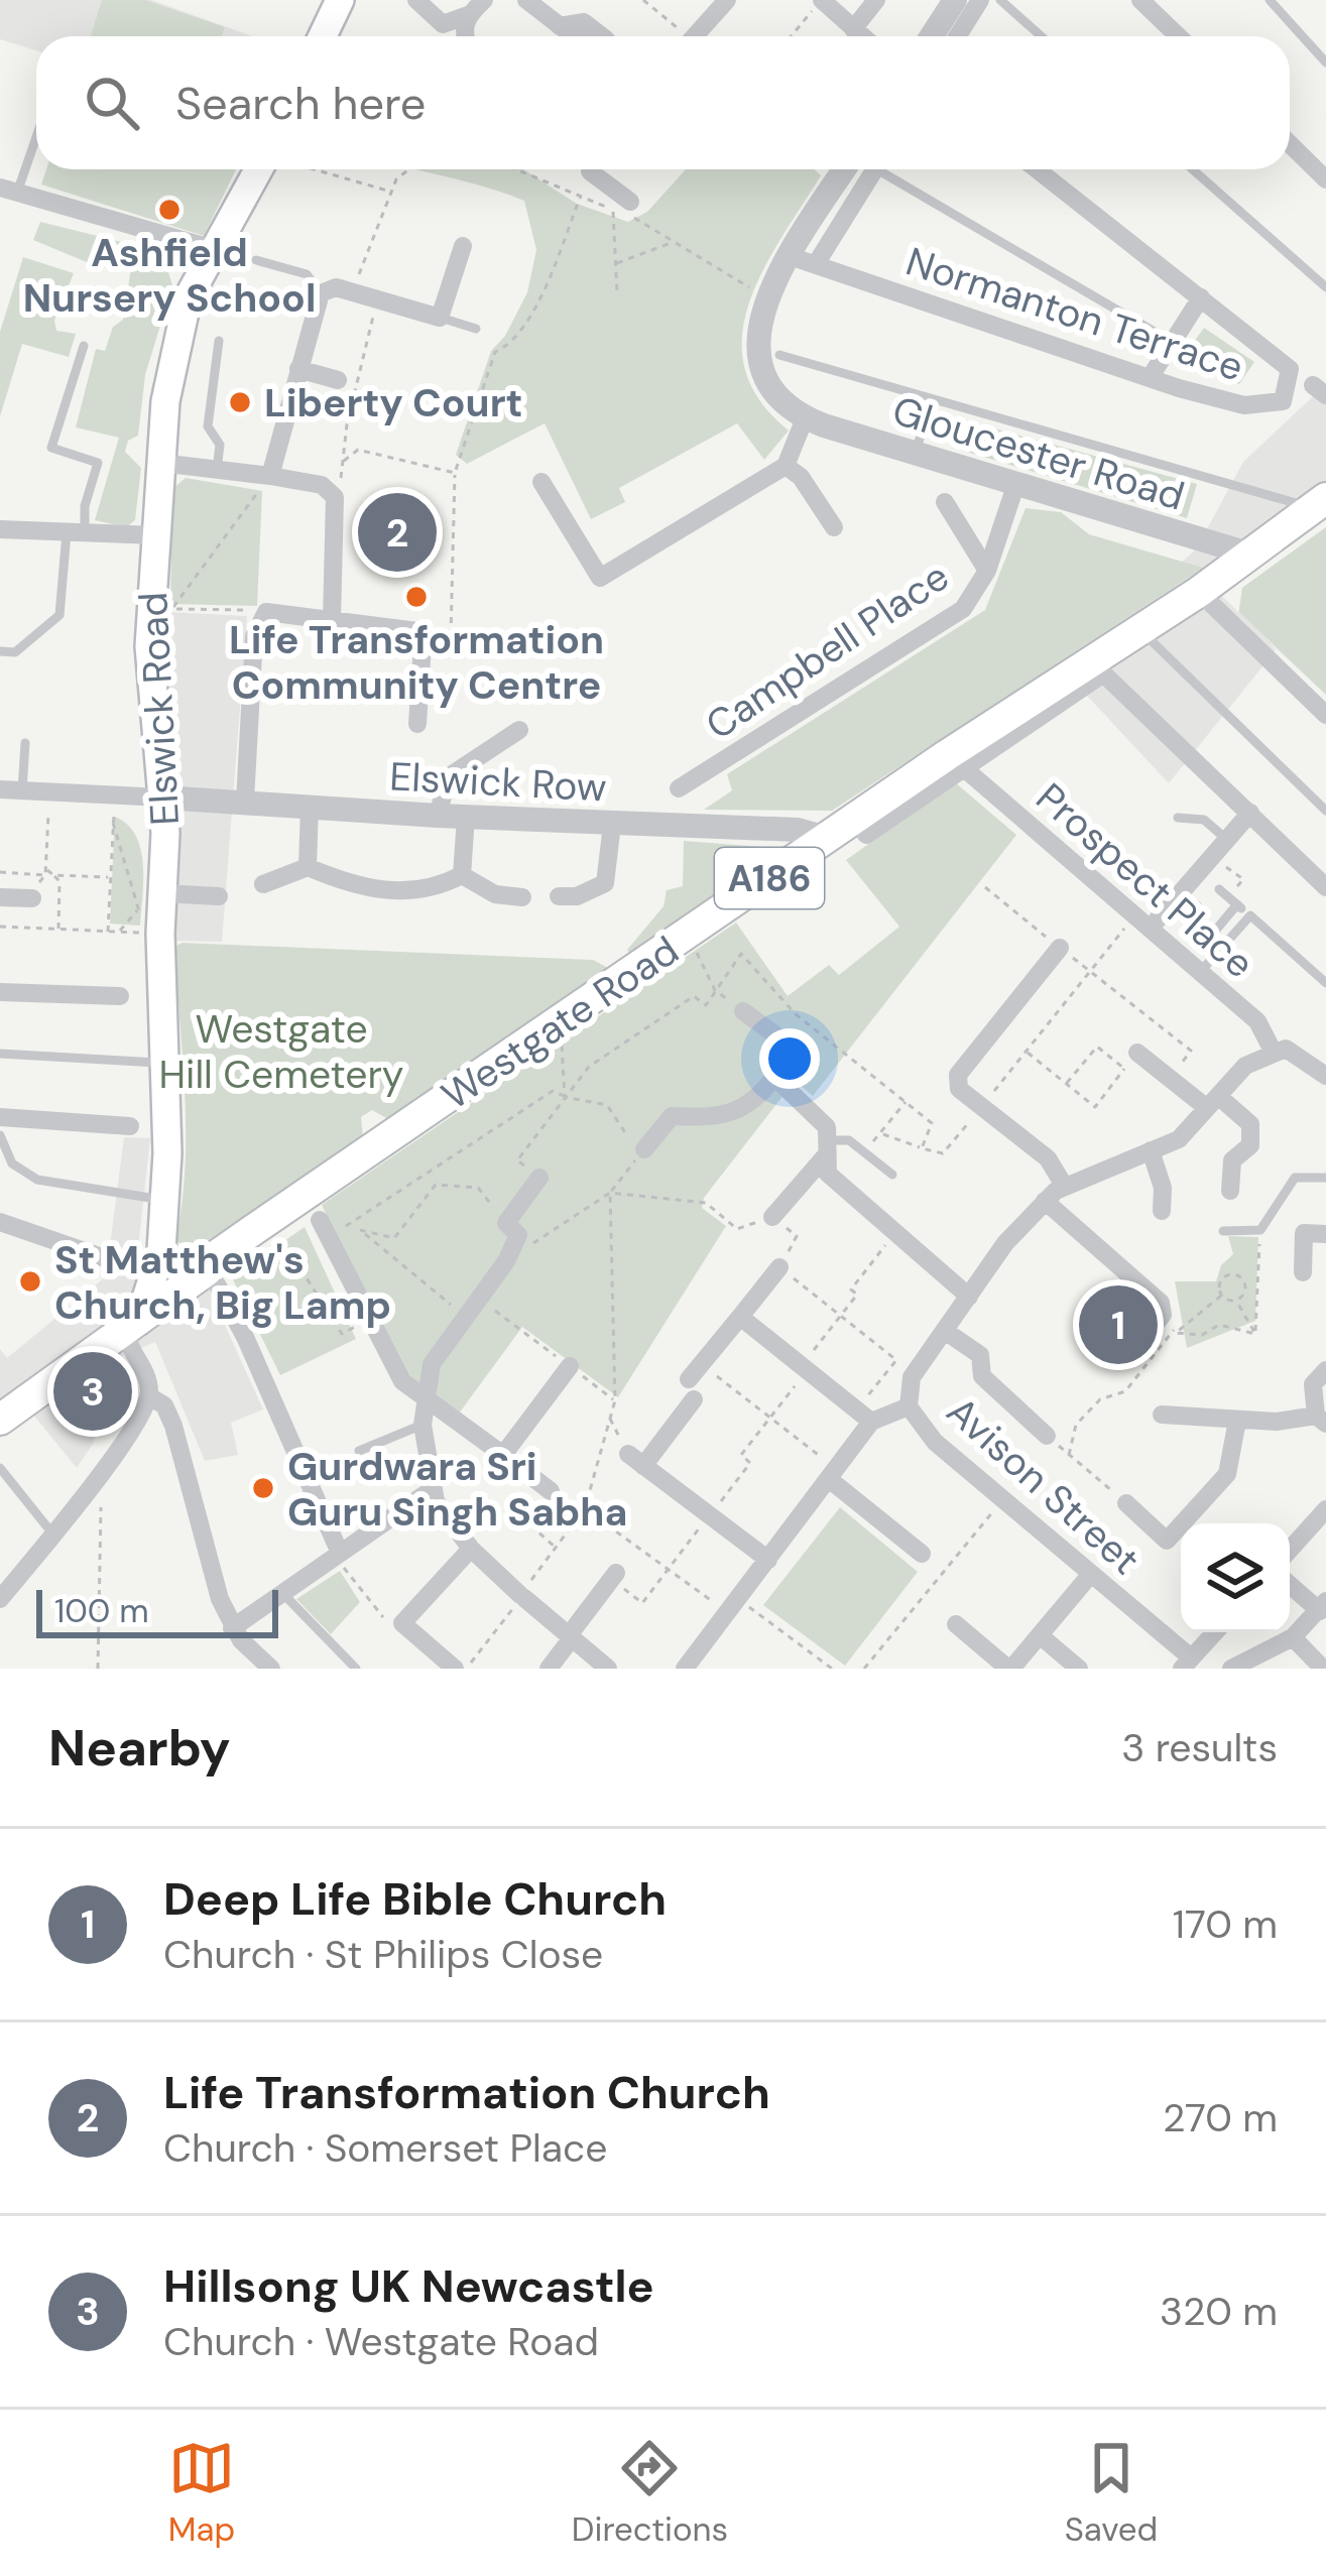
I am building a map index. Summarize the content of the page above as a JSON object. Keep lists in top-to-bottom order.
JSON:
{
  "streets": {
    "main road": ["Elswick Road", "A186", "Westgate Road"],
    "street": [
      "Normanton Terrace",
      "Gloucester Road",
      "Campbell Place",
      "Elswick Row",
      "Prospect Place",
      "Avison Street"
    ]
  },
  "crossings": [
    ["Gloucester Road", "Campbell Place"],
    ["Gloucester Road", "Westgate Road"],
    ["Elswick Road", "Elswick Row"],
    ["Elswick Road", "Westgate Road"],
    ["Elswick Row", "Westgate Road"]
  ],
  "parks": ["Westgate Hill Cemetery"],
  "places": [
    "Ashfield Nursery School",
    "Liberty Court",
    "Life Transformation Community Centre",
    "St Matthew's Church, Big Lamp",
    "Gurdwara Sri Guru Singh Sabha"
  ],
  "scale_bar": "100 m",
  "page": {
    "search": "Search here",
    "pins": ["2", "1", "3"],
    "scale": "100 m",
    "heading": ["Nearby", "3 results"],
    "list": [
      {
        "mark": "1",
        "name": "Deep Life Bible Church",
        "note": "Church · St Philips Close",
        "value": "170 m"
      },
      {
        "mark": "2",
        "name": "Life Transformation Church",
        "note": "Church · Somerset Place",
        "value": "270 m"
      },
      {
        "mark": "3",
        "name": "Hillsong UK Newcastle",
        "note": "Church · Westgate Road",
        "value": "320 m"
      }
    ],
    "nav": ["Map", "Directions", "Saved"]
  }
}
